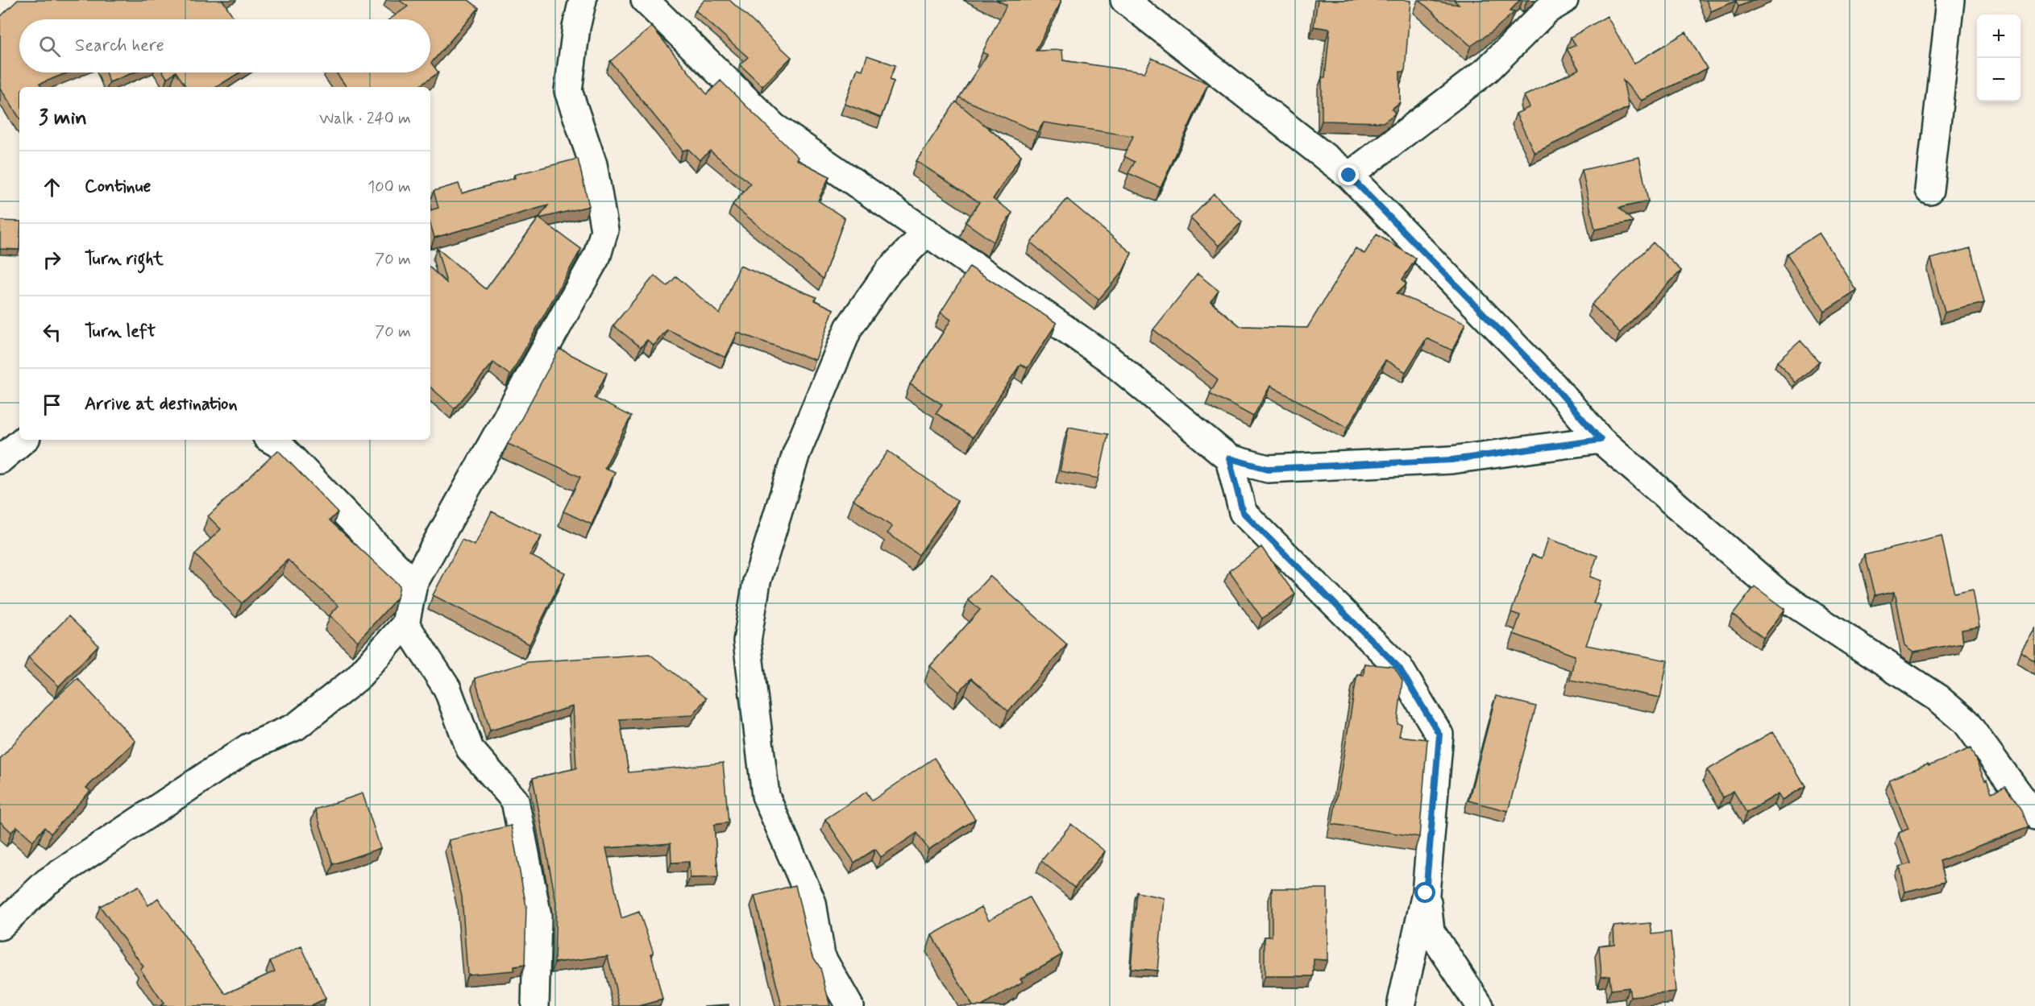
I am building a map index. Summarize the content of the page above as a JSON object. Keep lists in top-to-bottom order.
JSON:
{
  "page": {
    "map_buttons": ["+", "−"],
    "search": "Search here",
    "heading": ["3 min", "Walk · 240 m"],
    "list": [
      ["Continue", "100 m"],
      ["Turn right", "70 m"],
      ["Turn left", "70 m"],
      "Arrive at destination"
    ]
  }
}
